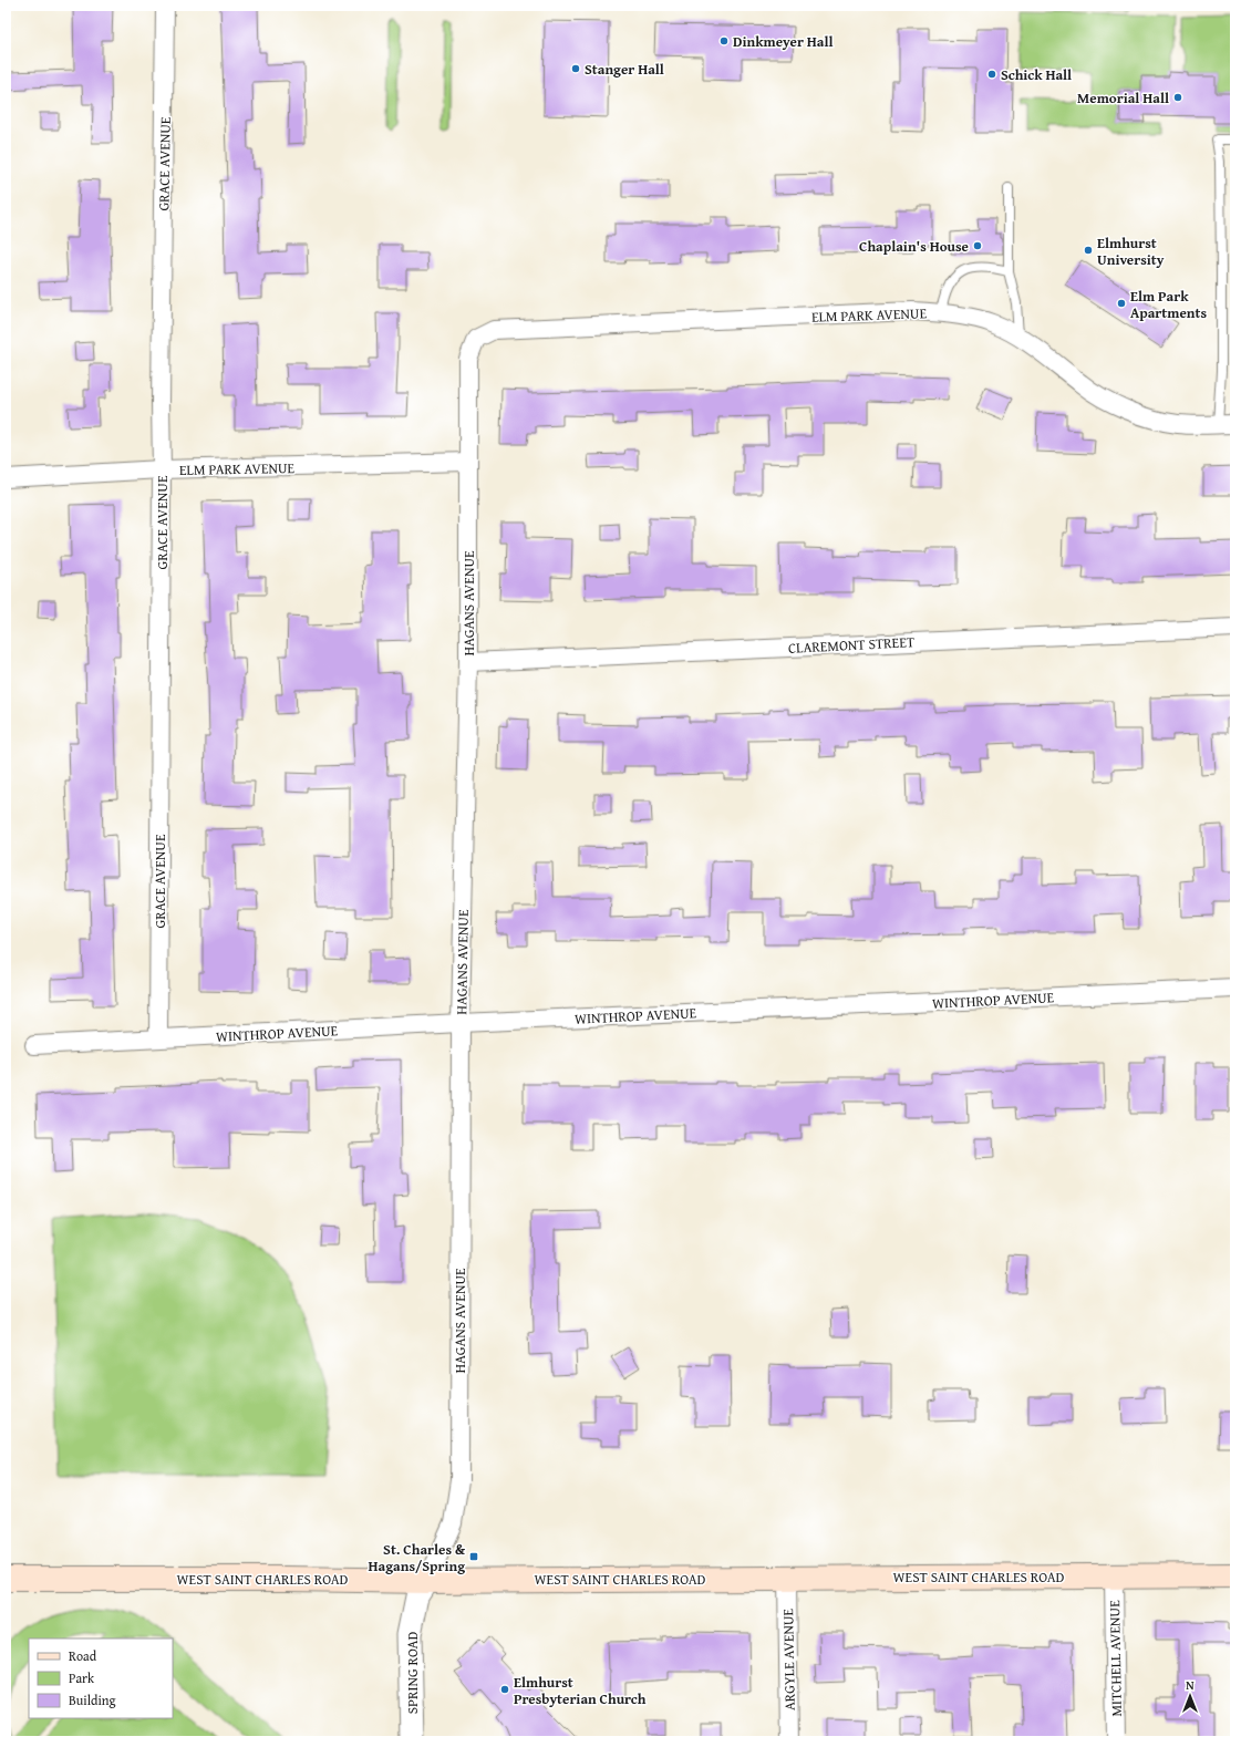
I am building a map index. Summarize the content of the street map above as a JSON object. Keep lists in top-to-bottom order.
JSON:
{
  "streets": {
    "main road": ["WEST SAINT CHARLES ROAD"],
    "street": [
      "GRACE AVENUE",
      "ELM PARK AVENUE",
      "HAGANS AVENUE",
      "CLAREMONT STREET",
      "WINTHROP AVENUE",
      "MITCHELL AVENUE",
      "ARGYLE AVENUE",
      "SPRING ROAD"
    ]
  },
  "crossings": [
    ["GRACE AVENUE", "ELM PARK AVENUE"],
    ["GRACE AVENUE", "WINTHROP AVENUE"],
    ["ELM PARK AVENUE", "HAGANS AVENUE"],
    ["HAGANS AVENUE", "CLAREMONT STREET"],
    ["HAGANS AVENUE", "WINTHROP AVENUE"],
    ["HAGANS AVENUE", "WEST SAINT CHARLES ROAD"],
    ["HAGANS AVENUE", "SPRING ROAD"],
    ["WEST SAINT CHARLES ROAD", "MITCHELL AVENUE"],
    ["WEST SAINT CHARLES ROAD", "ARGYLE AVENUE"],
    ["WEST SAINT CHARLES ROAD", "SPRING ROAD"]
  ],
  "places": {
    "other": [
      "Dinkmeyer Hall",
      "Stanger Hall",
      "Schick Hall",
      "Memorial Hall",
      "Chaplain's House",
      "Elmhurst University",
      "Elm Park Apartments",
      "Elmhurst Presbyterian Church"
    ],
    "transit": ["St. Charles & Hagans/Spring"]
  },
  "legend": ["Road", "Park", "Building"],
  "north": "top"
}
